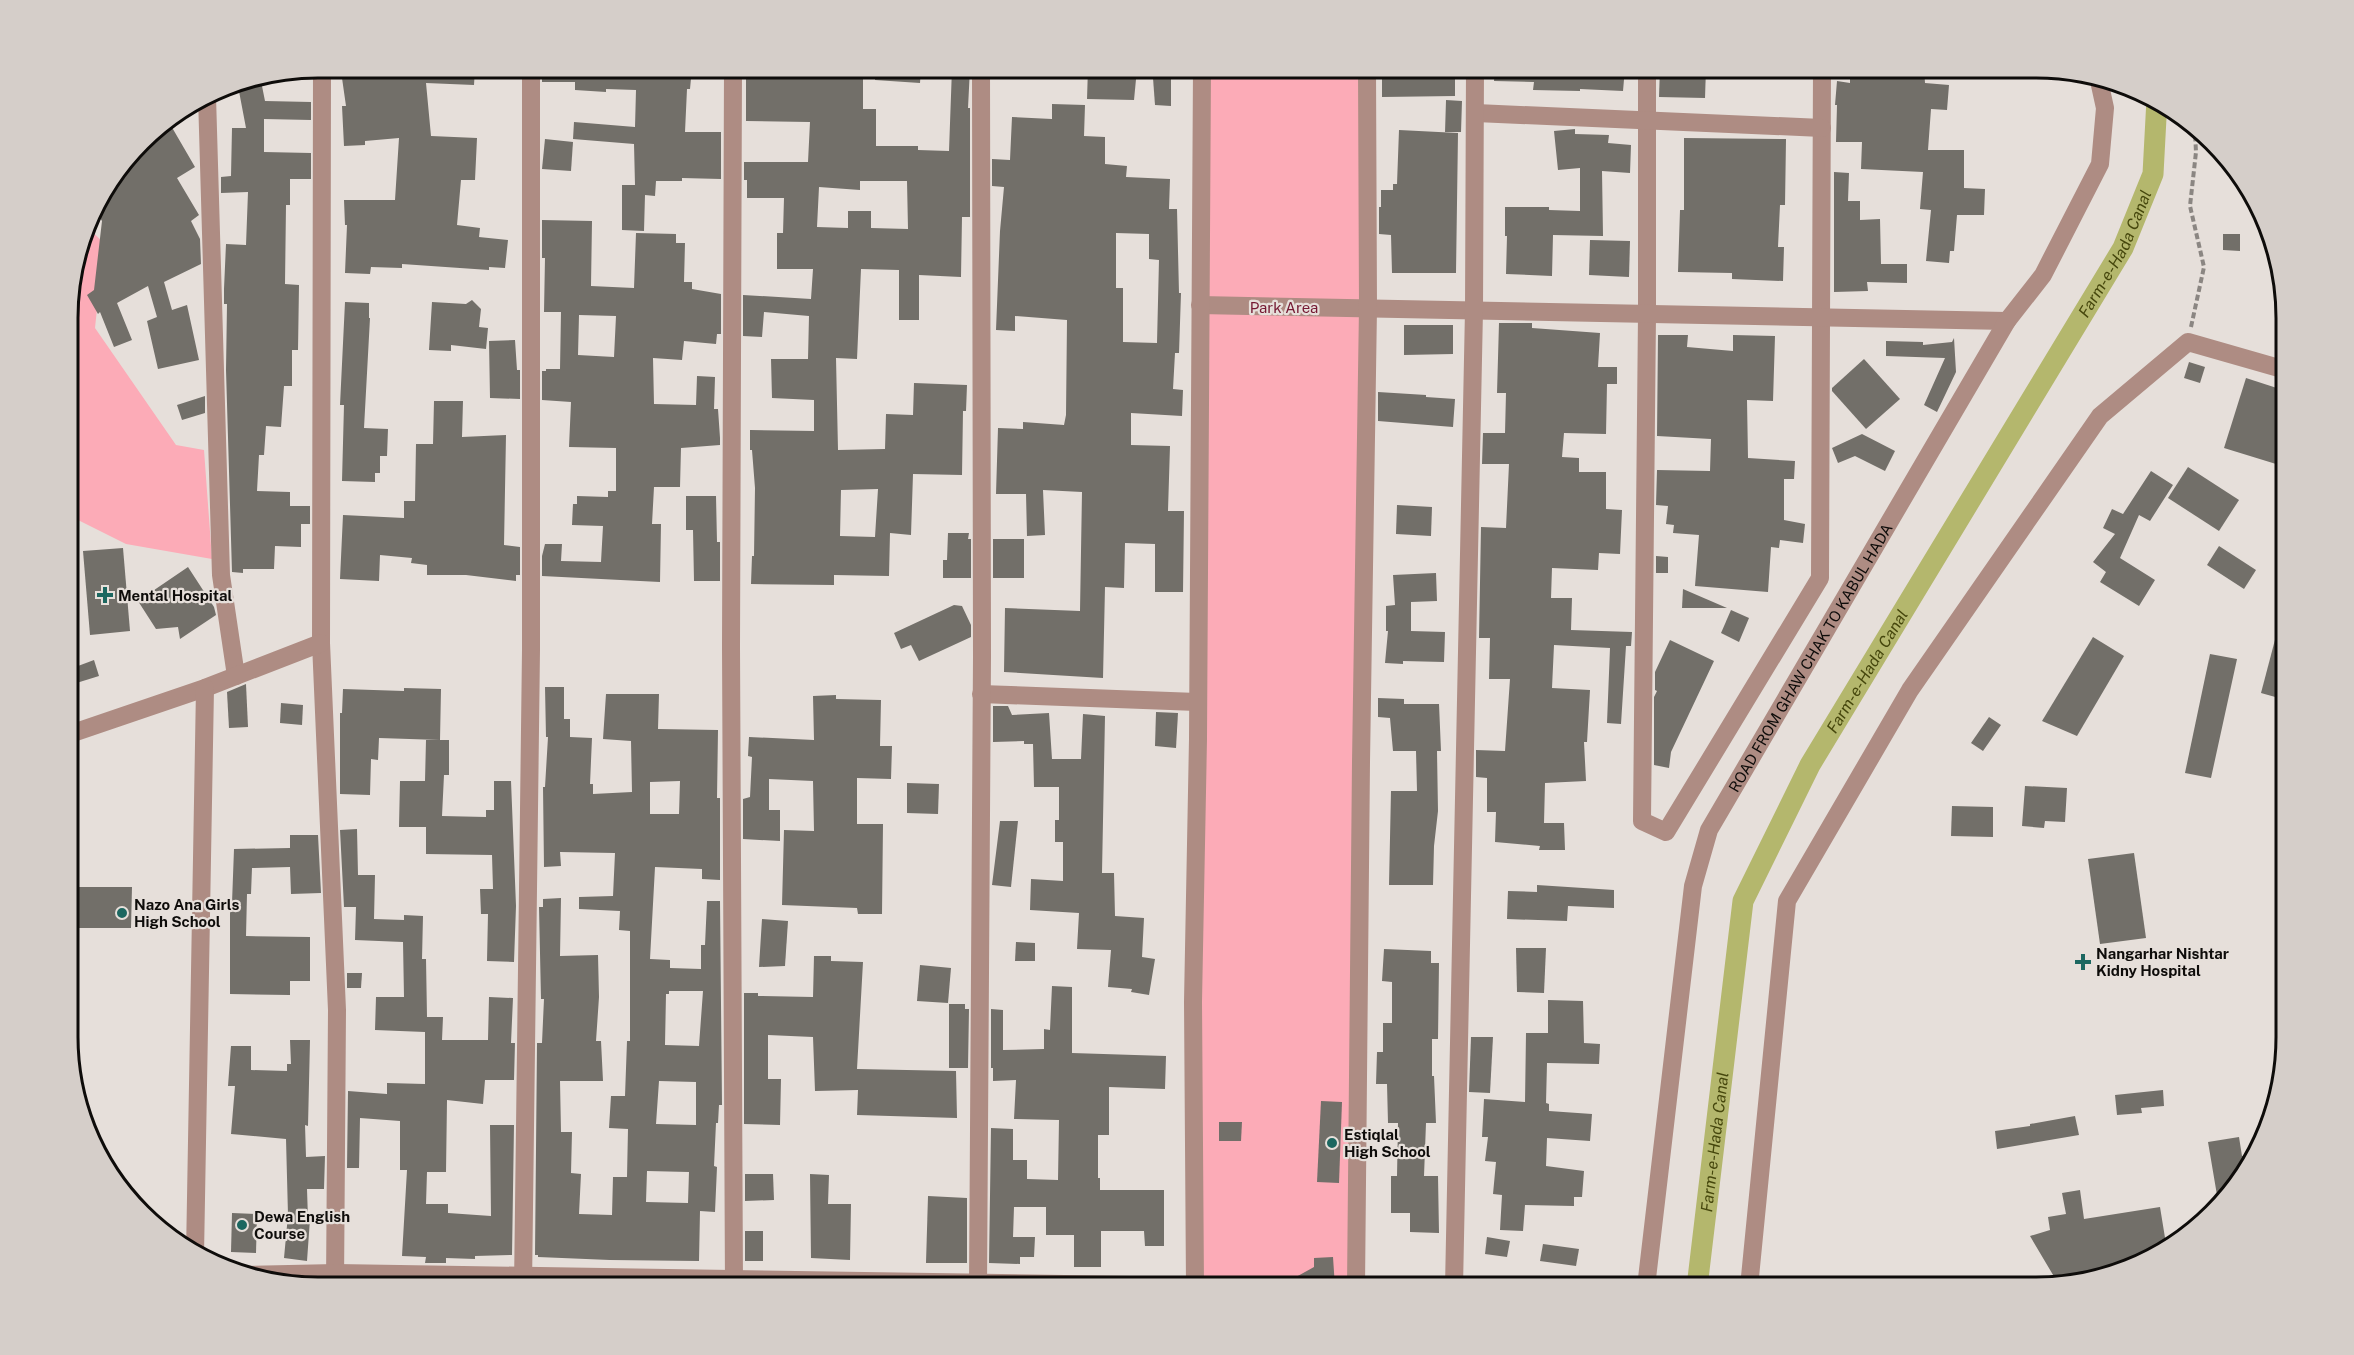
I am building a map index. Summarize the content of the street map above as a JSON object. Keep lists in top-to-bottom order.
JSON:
{
  "streets": {
    "street": ["ROAD FROM GHAW CHAK TO KABUL HADA"]
  },
  "water": ["Farm-e-Hada Canal"],
  "parks": ["Park Area"],
  "places": {
    "health": ["Mental Hospital", "Nangarhar Nishtar Kidny Hospital"],
    "other": ["Nazo Ana Girls High School", "Estiqlal High School", "Dewa English Course"]
  }
}
